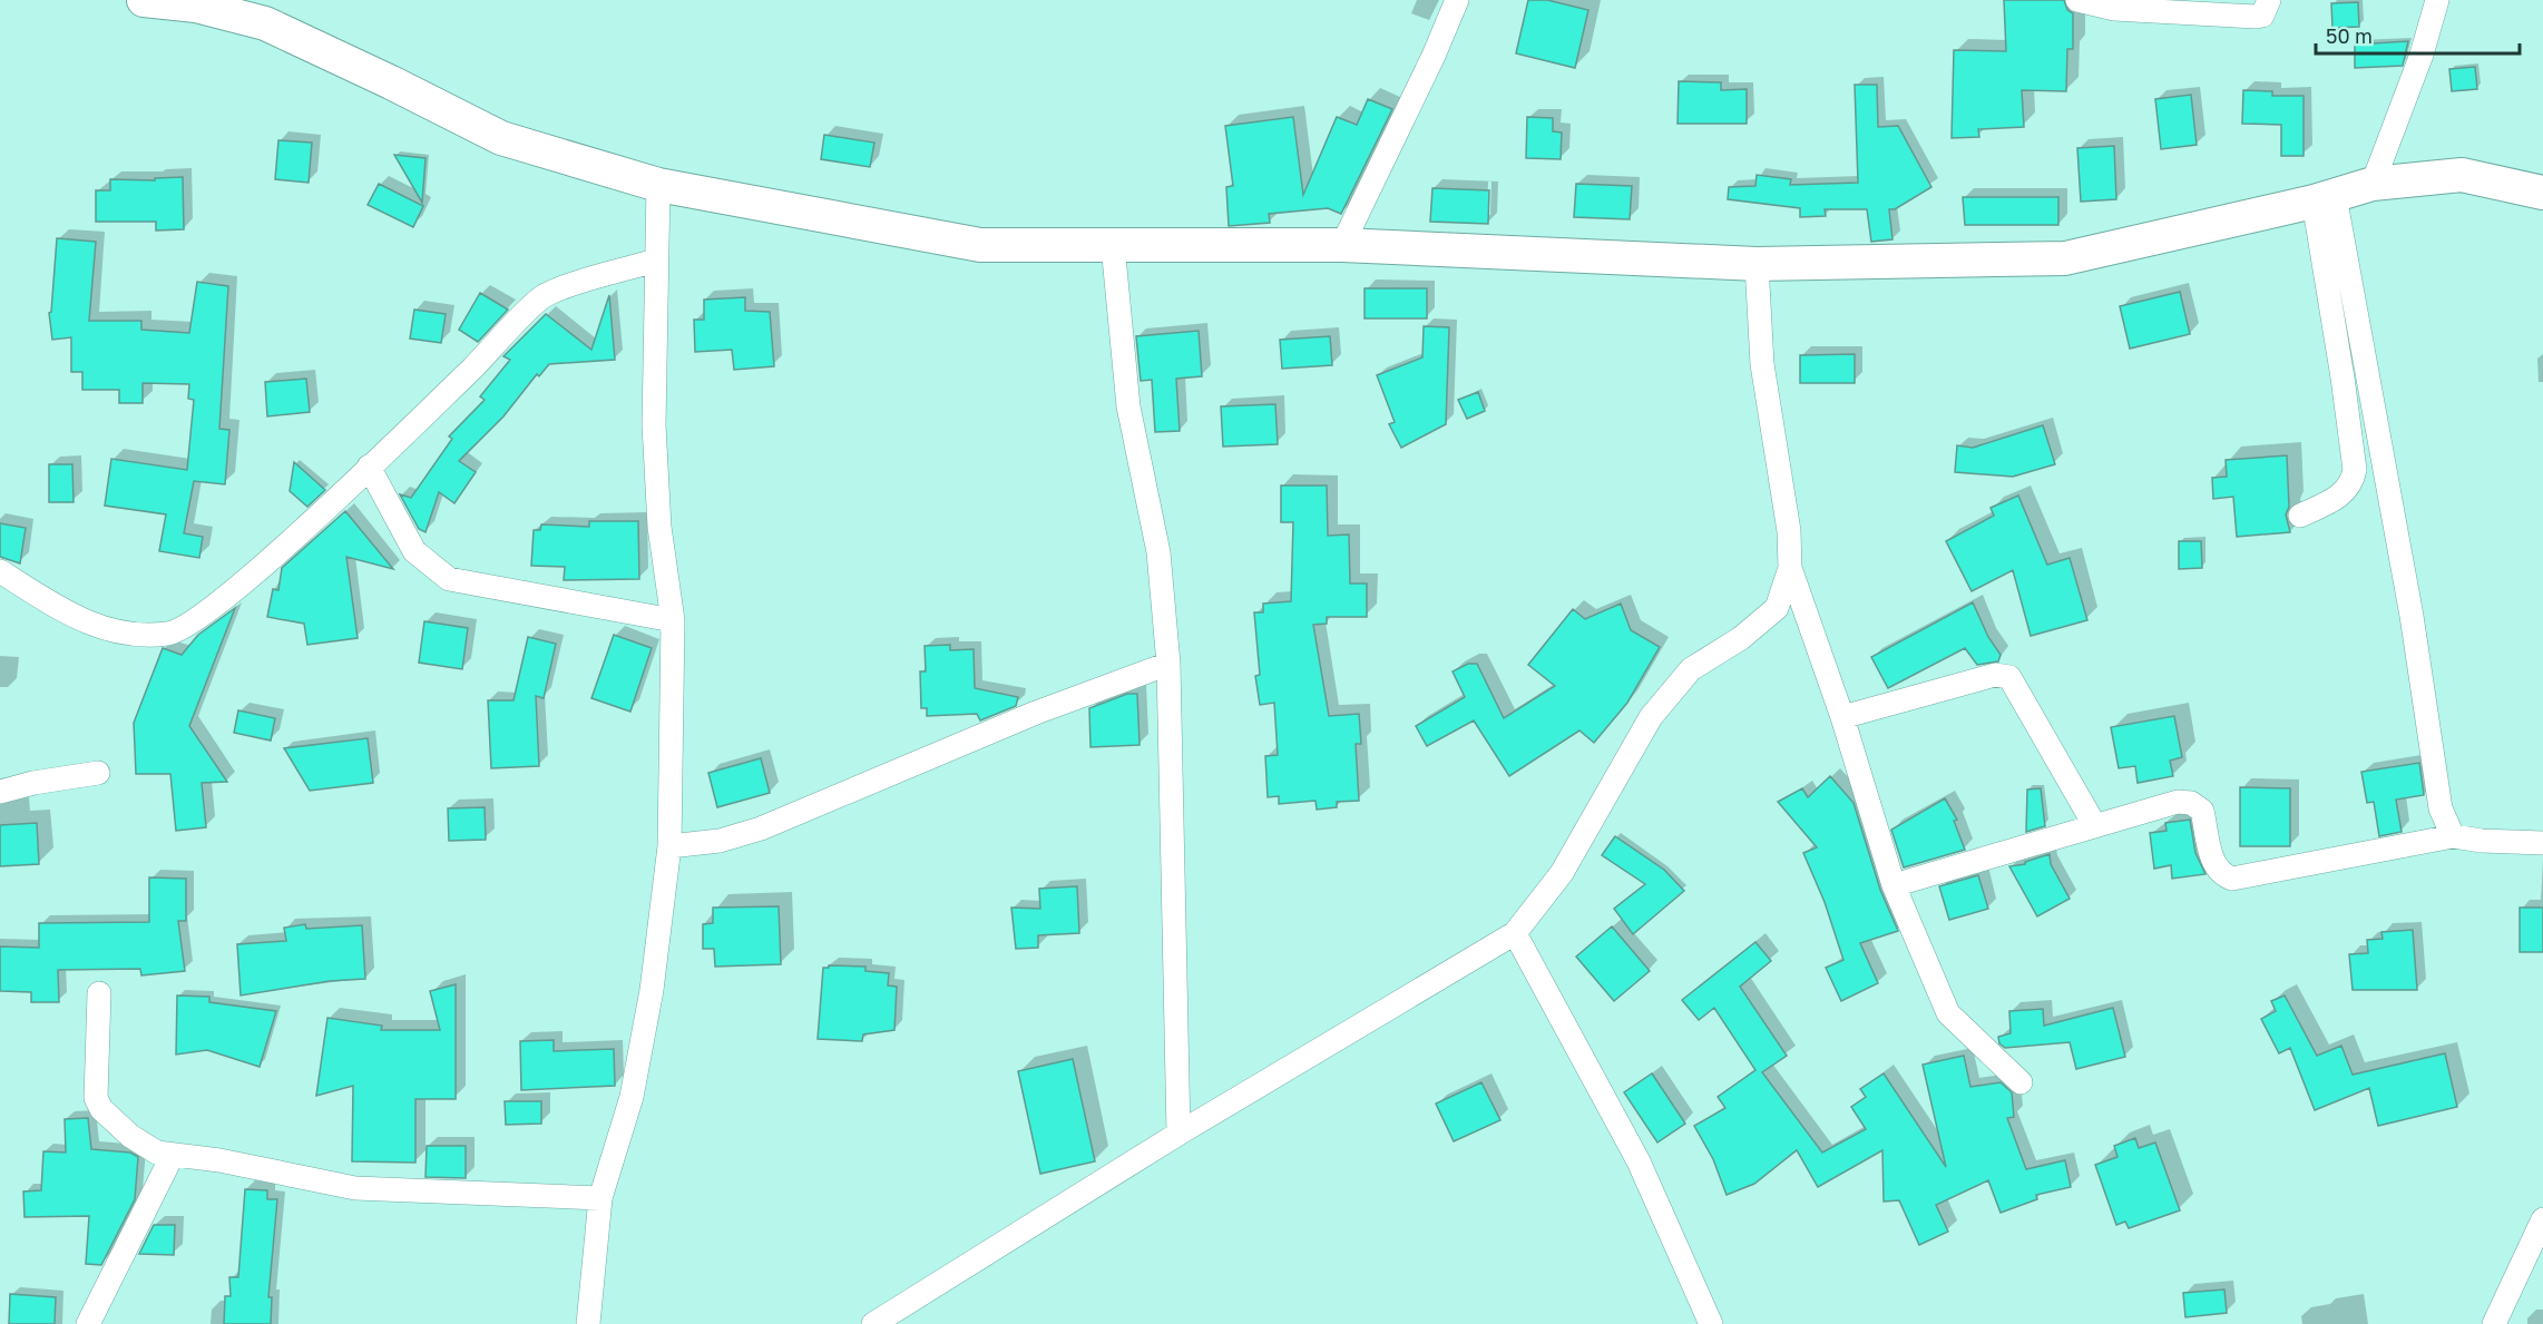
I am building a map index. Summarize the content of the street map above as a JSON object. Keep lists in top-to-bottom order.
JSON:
{
  "scale_bar": "50 m"
}
